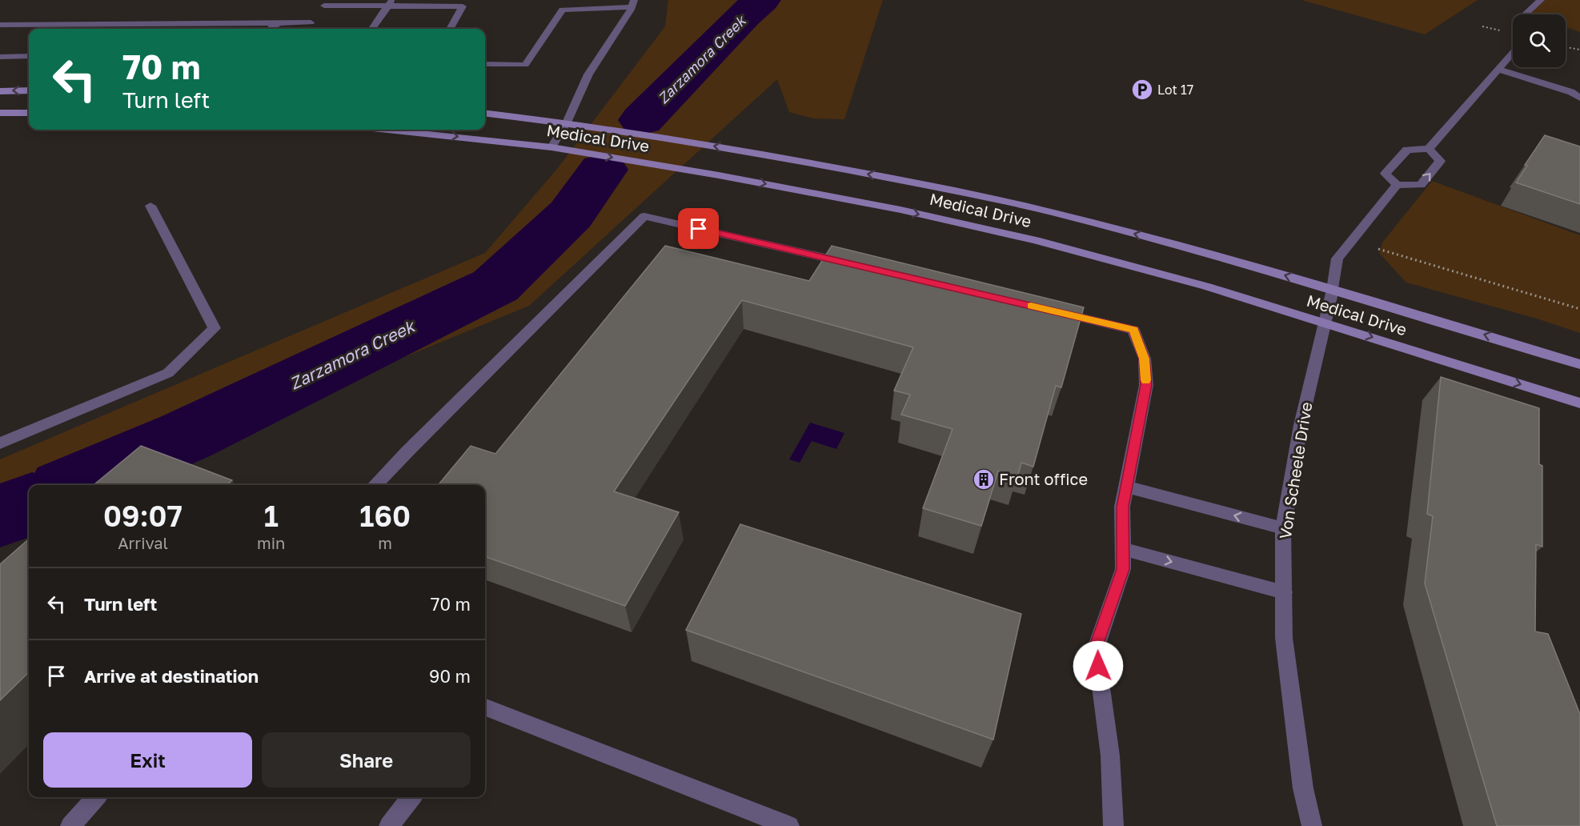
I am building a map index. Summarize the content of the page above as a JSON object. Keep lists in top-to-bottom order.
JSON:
{
  "streets": {
    "street": ["Medical Drive", "Von Scheele Drive"]
  },
  "crossings": [
    ["Medical Drive", "Von Scheele Drive"]
  ],
  "water": ["Zarzamora Creek"],
  "places": {
    "parking": ["Lot 17"],
    "building": ["Front office"]
  },
  "page": {
    "turn": ["70 m", "Turn left"],
    "eta": [
      "09:07",
      "Arrival",
      "1",
      "min",
      "160",
      "m"
    ],
    "list": [
      {
        "name": "Turn left",
        "value": "70 m"
      },
      {
        "name": "Arrive at destination",
        "value": "90 m"
      }
    ],
    "buttons": ["Exit", "Share"]
  }
}
